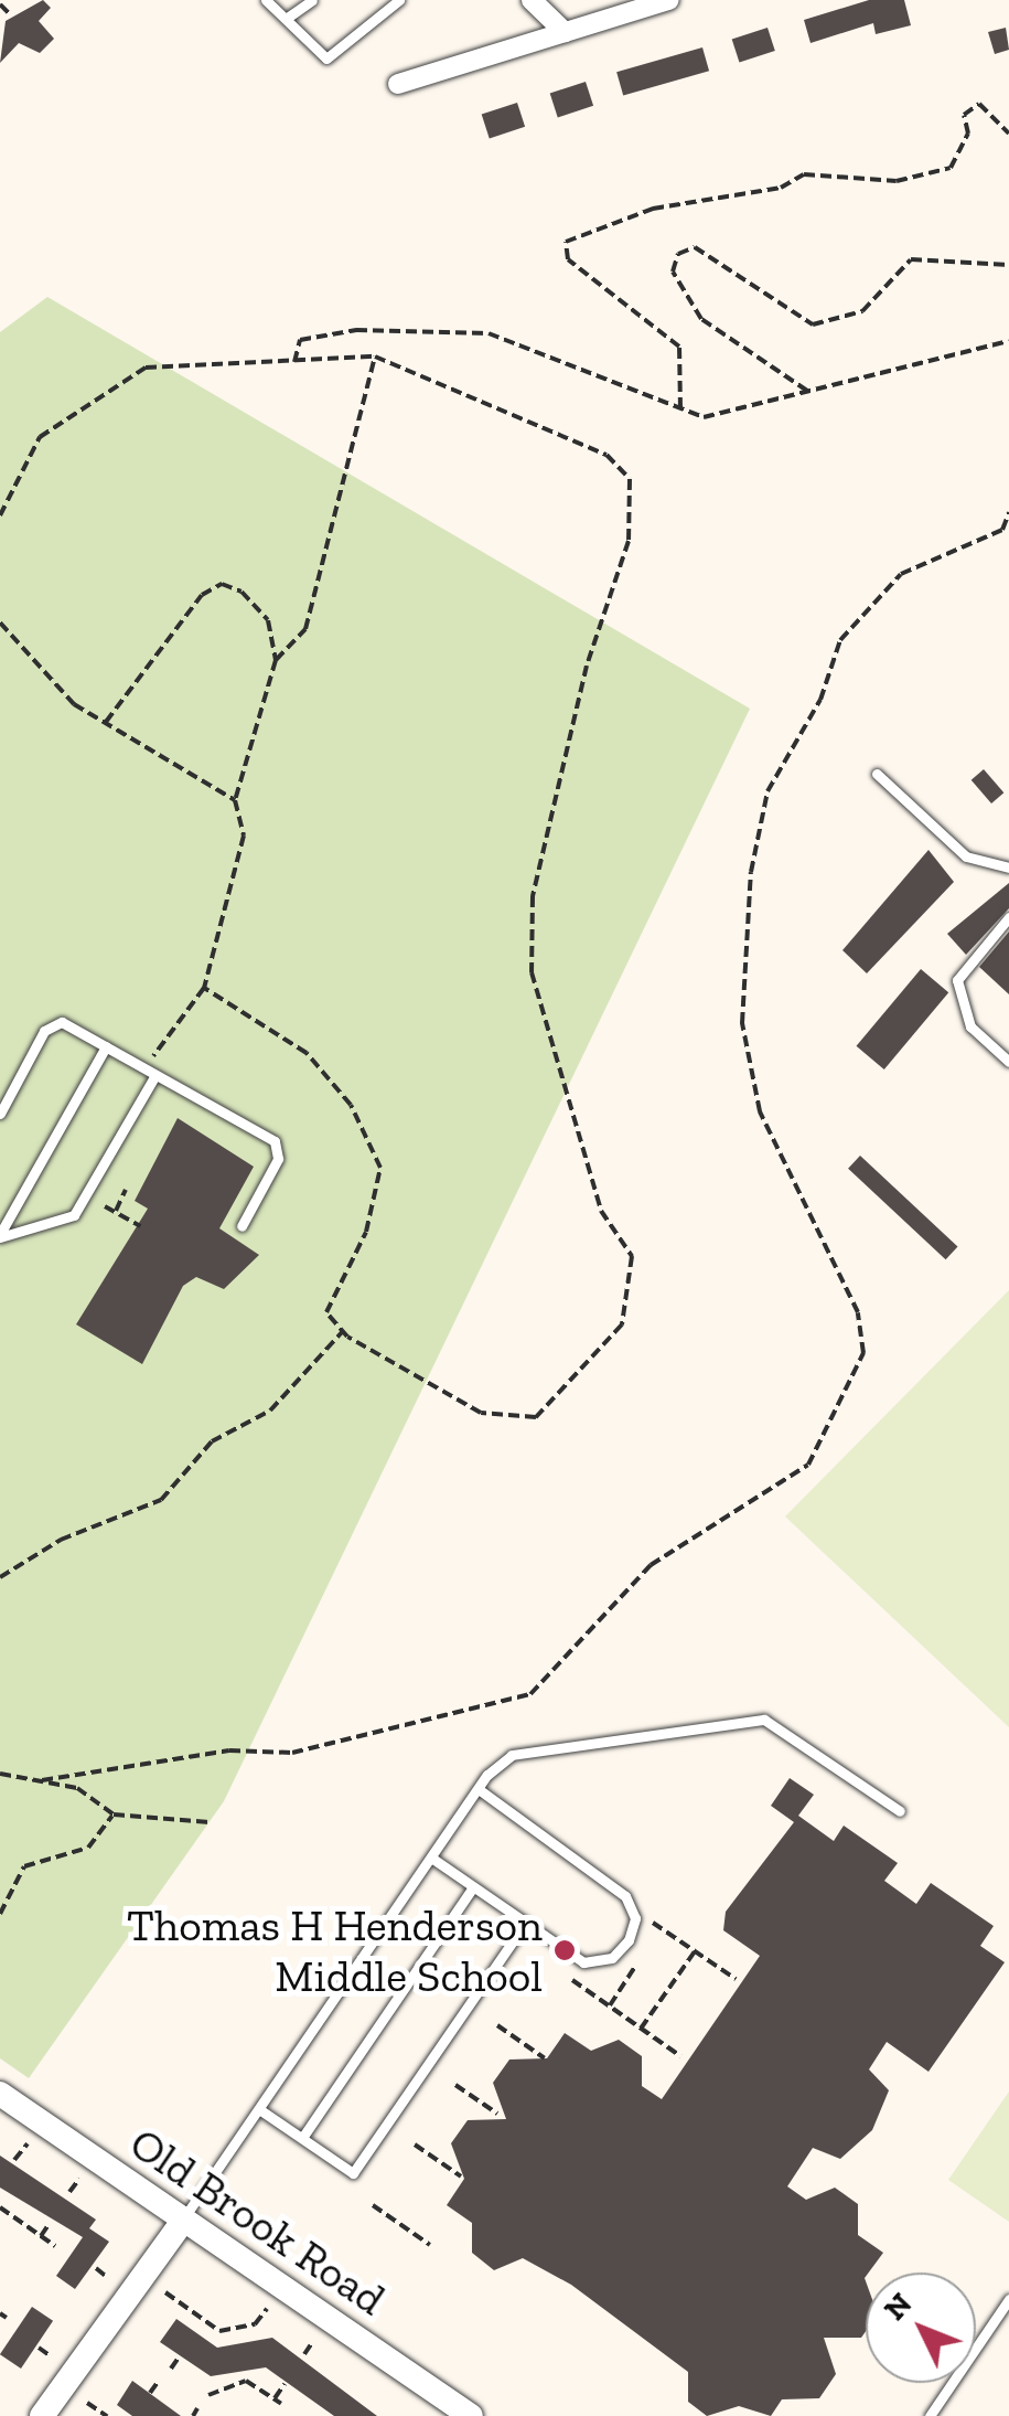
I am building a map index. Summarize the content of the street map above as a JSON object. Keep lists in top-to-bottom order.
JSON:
{
  "streets": {
    "street": ["Old Brook Road"]
  },
  "places": ["Thomas H Henderson Middle School"],
  "north": "top left"
}
